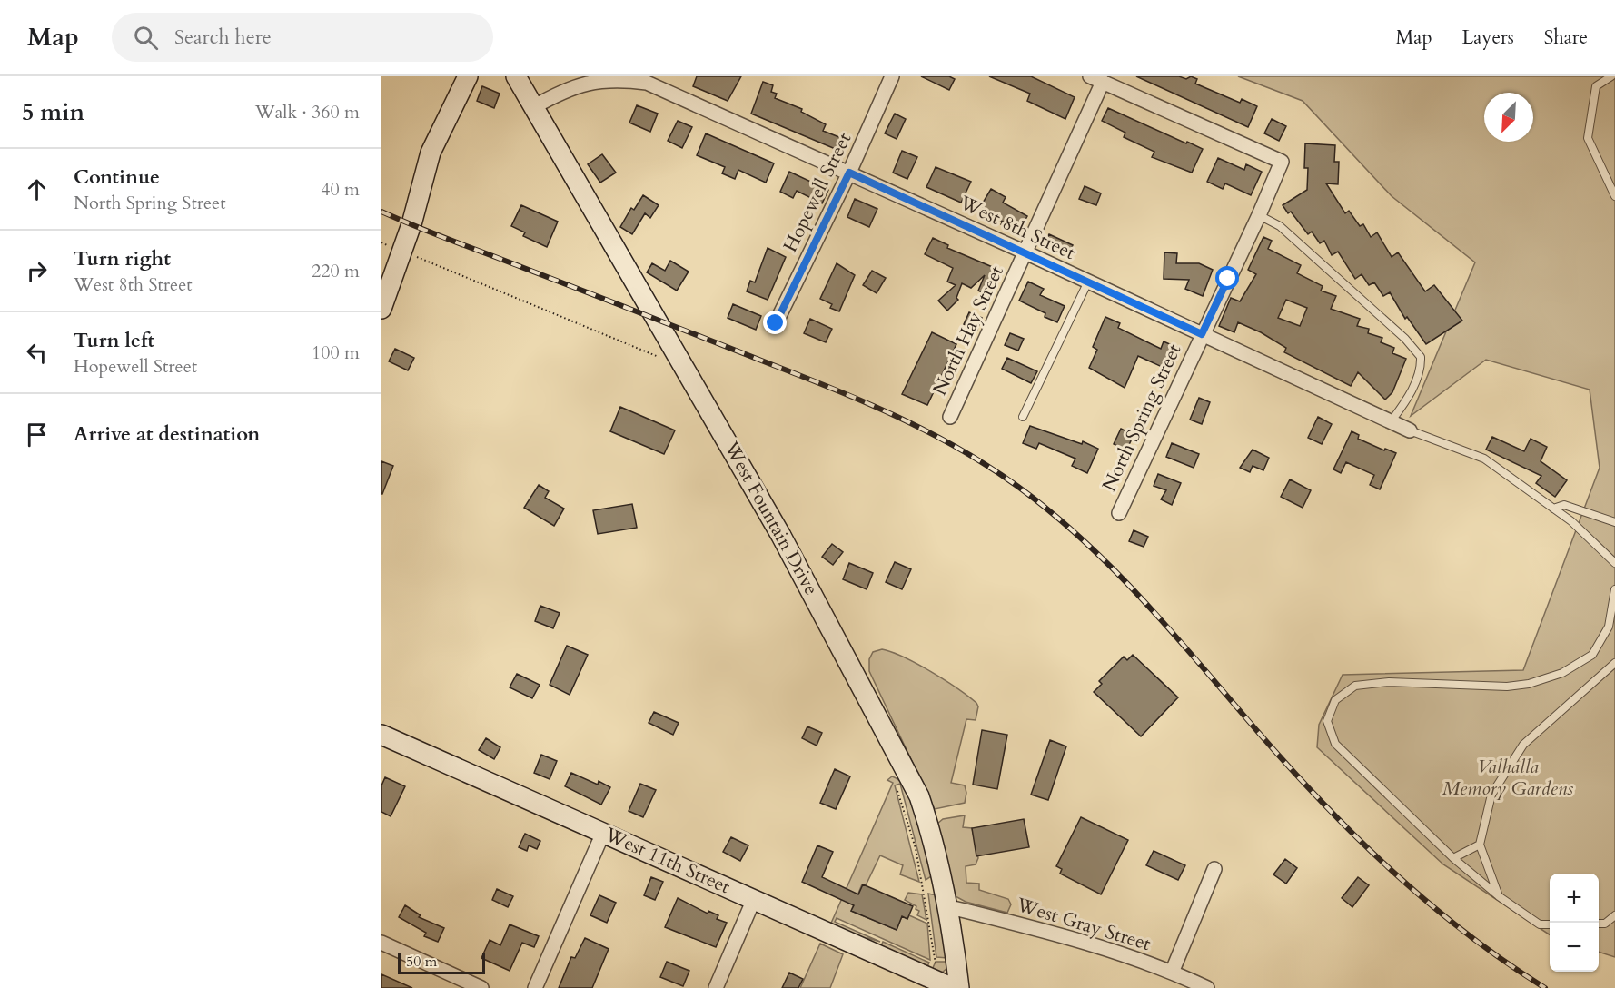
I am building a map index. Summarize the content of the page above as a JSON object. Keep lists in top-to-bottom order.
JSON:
{
  "streets": {
    "street": [
      "Hopewell Street",
      "West 8th Street",
      "North Hay Street",
      "North Spring Street",
      "West Fountain Drive",
      "West 11th Street",
      "West Gray Street"
    ]
  },
  "crossings": [
    ["Hopewell Street", "West 8th Street"],
    ["West 8th Street", "North Hay Street"],
    ["West 8th Street", "North Spring Street"],
    ["West 8th Street", "West Fountain Drive"],
    ["North Hay Street", "North Spring Street"],
    ["West Fountain Drive", "West Gray Street"]
  ],
  "parks": ["Valhalla Memory Gardens"],
  "scale_bar": "50 m",
  "north": "bottom left",
  "page": {
    "header": "Map",
    "search": "Search here",
    "nav": ["Map", "Layers", "Share"],
    "heading": ["5 min", "Walk · 360 m"],
    "list": [
      ["Continue", "North Spring Street", "40 m"],
      ["Turn right", "West 8th Street", "220 m"],
      ["Turn left", "Hopewell Street", "100 m"],
      "Arrive at destination"
    ],
    "map_buttons": ["+", "−"],
    "scale": "50 m"
  }
}
